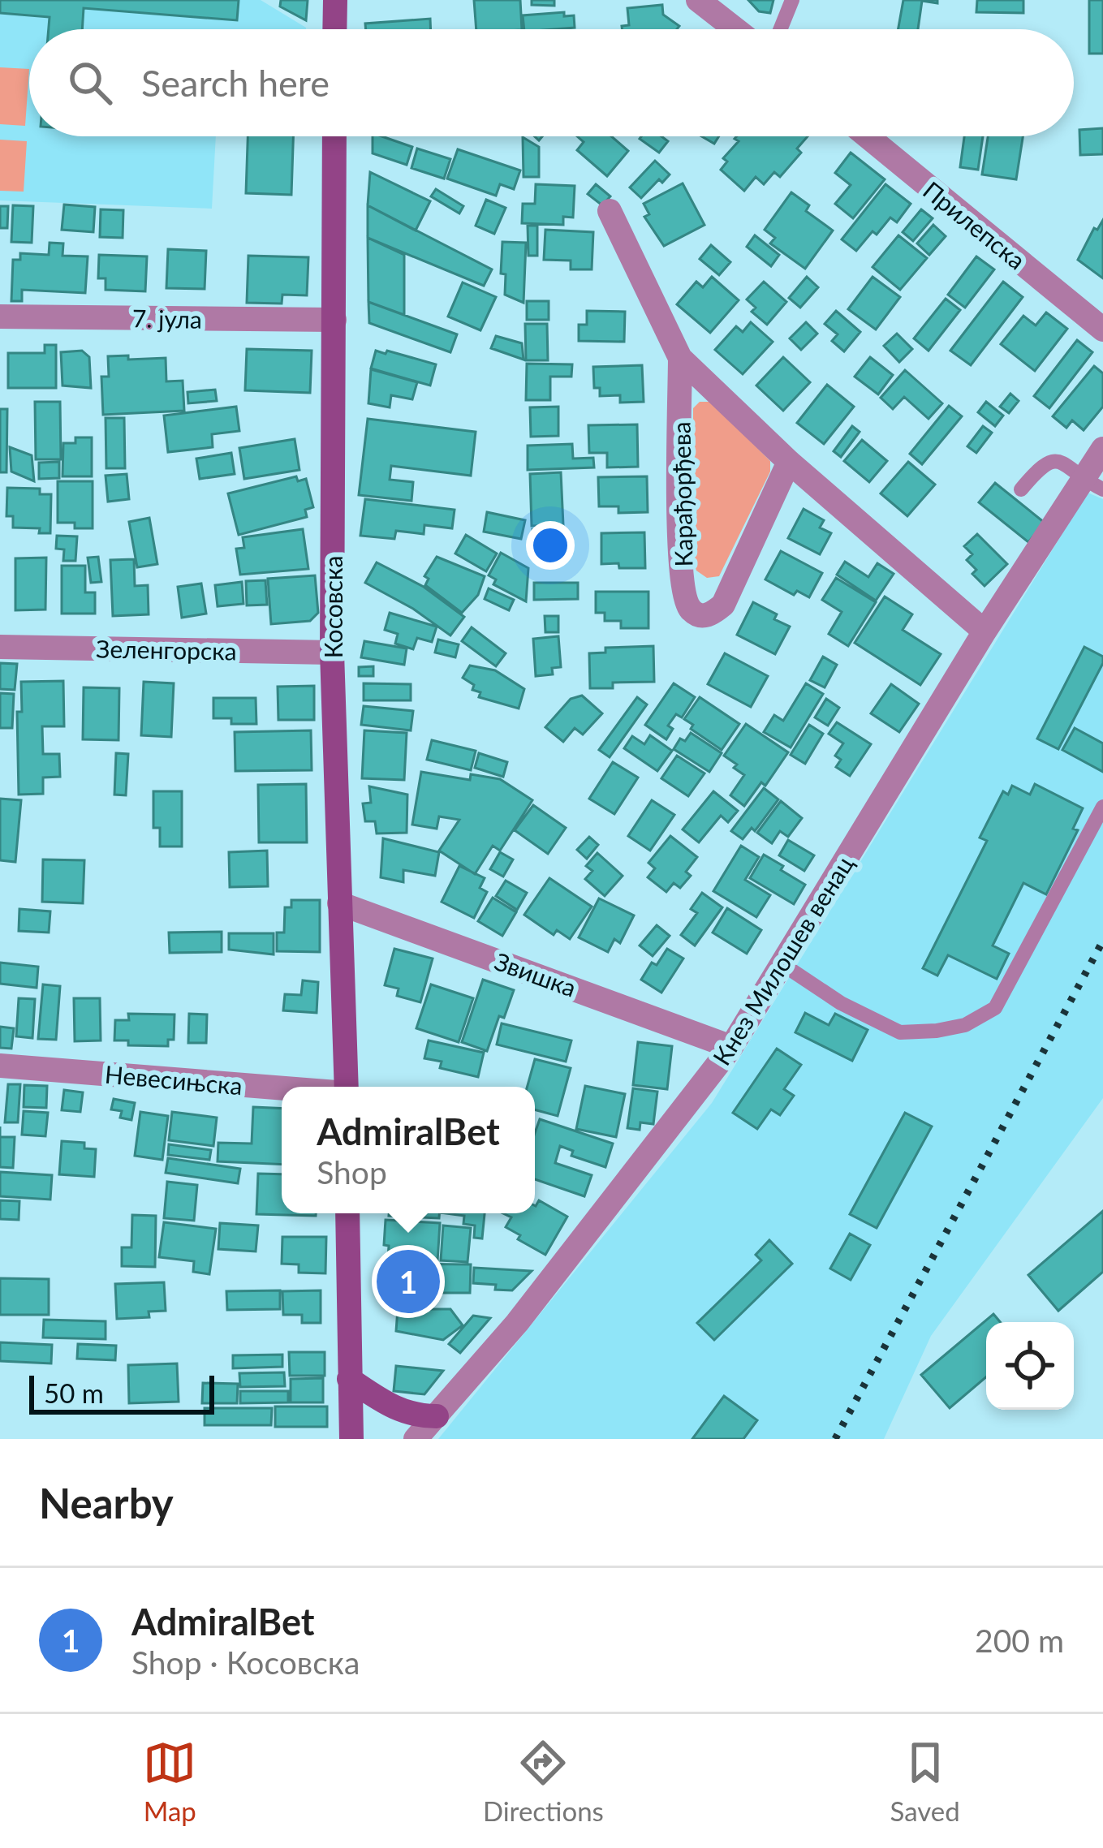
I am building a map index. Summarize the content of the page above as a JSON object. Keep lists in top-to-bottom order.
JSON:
{
  "streets": {
    "main road": ["Косовска"],
    "street": [
      "Прилепска",
      "7. јула",
      "Карађорђева",
      "Зеленгорска",
      "Кнез Милошев венац",
      "Звишка",
      "Невесињска"
    ]
  },
  "crossings": [
    ["7. јула", "Косовска"],
    ["Карађорђева", "Кнез Милошев венац"],
    ["Косовска", "Зеленгорска"],
    ["Косовска", "Звишка"],
    ["Кнез Милошев венац", "Звишка"]
  ],
  "scale_bar": "50 m",
  "page": {
    "search": "Search here",
    "popup": ["AdmiralBet", "Shop"],
    "pins": "1",
    "scale": "50 m",
    "heading": "Nearby",
    "list": [
      {
        "mark": "1",
        "name": "AdmiralBet",
        "note": "Shop · Косовска",
        "value": "200 m"
      }
    ],
    "nav": ["Map", "Directions", "Saved"]
  }
}
